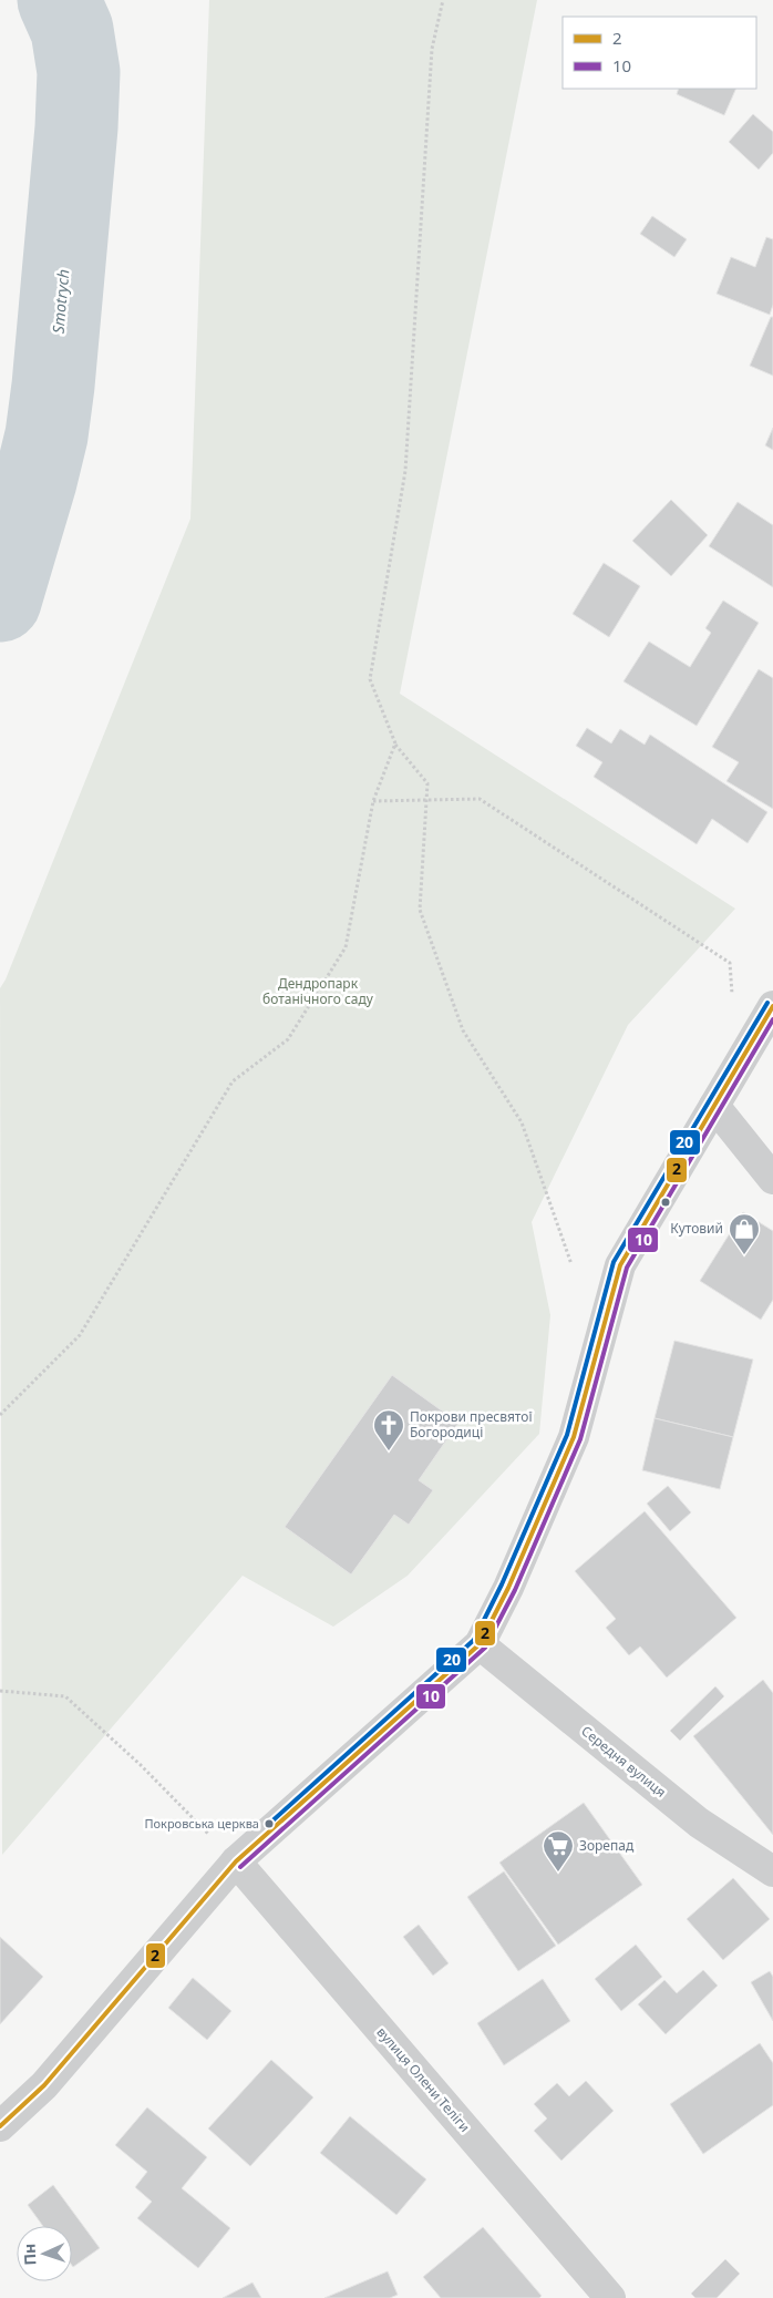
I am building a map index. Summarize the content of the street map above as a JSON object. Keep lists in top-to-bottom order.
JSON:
{
  "streets": {
    "street": ["Середня вулиця", "вулиця Олени Теліги"]
  },
  "water": ["Smotrych"],
  "parks": ["Дендропарк ботанічного саду"],
  "places": {
    "shop": ["Кутовий"],
    "church": ["Покрови пресвятої Богородиці"],
    "other": ["Покровська церква"],
    "supermarket": ["Зорепад"]
  },
  "lines": ["transit line 20", "transit line 2", "transit line 10"],
  "legend": ["2", "10"],
  "north": "left"
}
